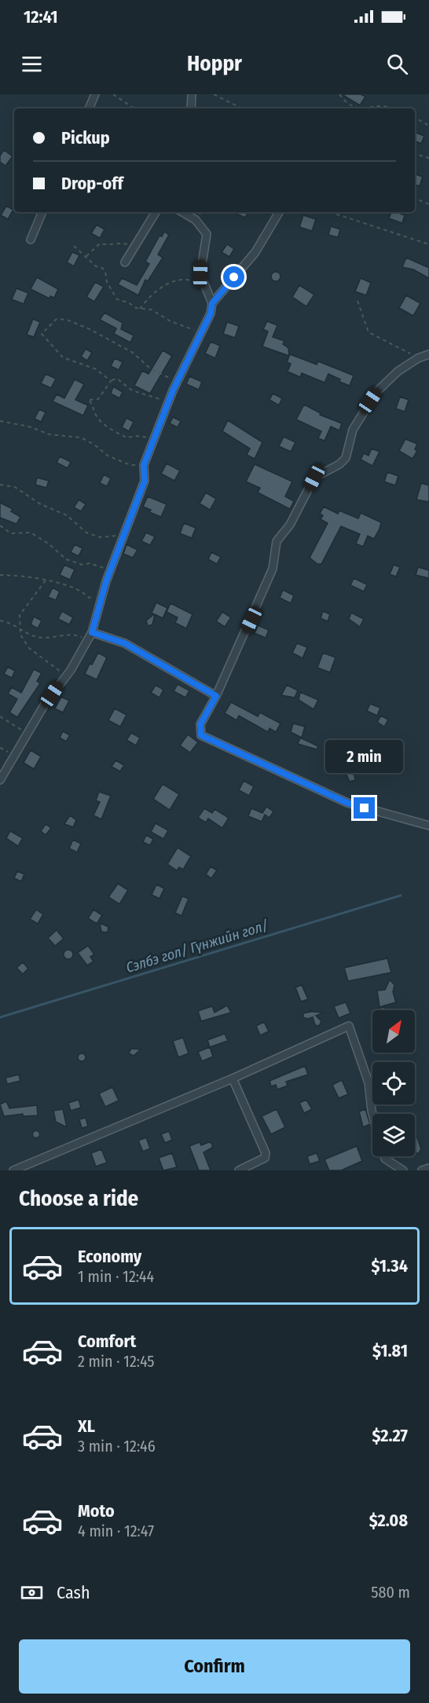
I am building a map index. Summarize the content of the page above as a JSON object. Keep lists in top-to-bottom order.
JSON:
{
  "water": ["Сэлбэ гол/ Гүнжийн гол/"],
  "north": "top right",
  "page": {
    "status": "12:41",
    "header": "Hoppr",
    "banner": ["Pickup", "Drop-off"],
    "bubble": "2 min",
    "heading": "Choose a ride",
    "list": [
      {
        "name": "Economy",
        "note": "1 min · 12:44",
        "value": "$1.34"
      },
      {
        "name": "Comfort",
        "note": "2 min · 12:45",
        "value": "$1.81"
      },
      {
        "name": "XL",
        "note": "3 min · 12:46",
        "value": "$2.27"
      },
      {
        "name": "Moto",
        "note": "4 min · 12:47",
        "value": "$2.08"
      }
    ],
    "pay": ["Cash", "580 m"],
    "buttons": "Confirm"
  }
}
